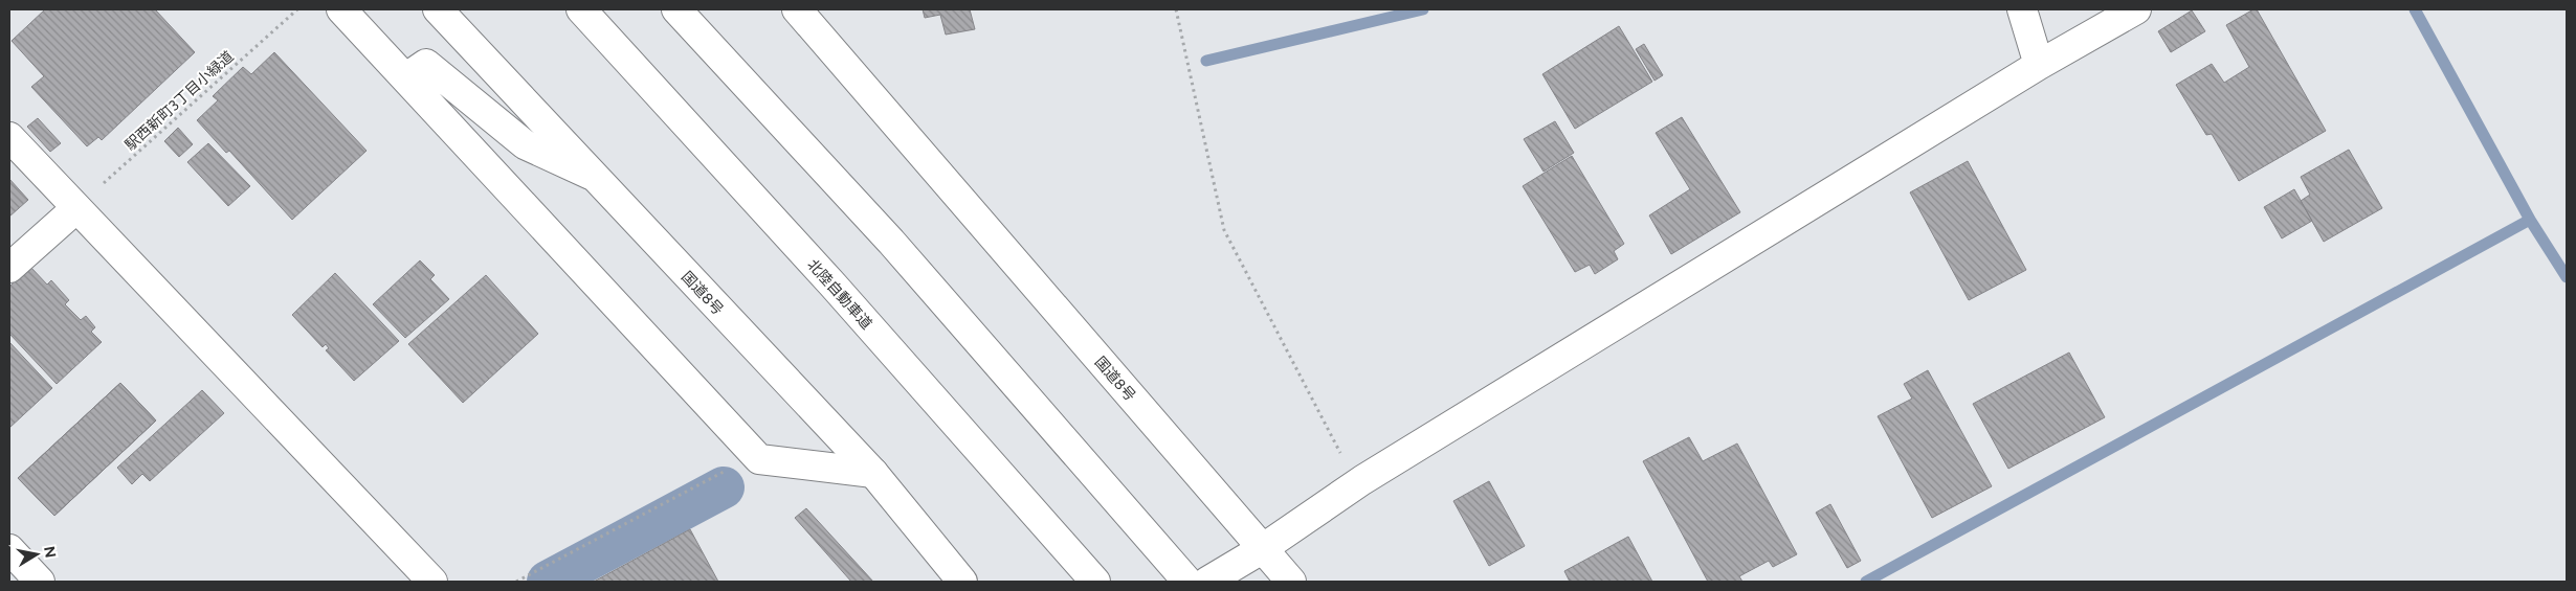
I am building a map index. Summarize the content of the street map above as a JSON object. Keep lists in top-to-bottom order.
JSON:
{
  "streets": {
    "main road": ["国道8号", "北陸自動車道"],
    "path": ["駅西新町3丁目小緑道"]
  },
  "north": "right"
}
